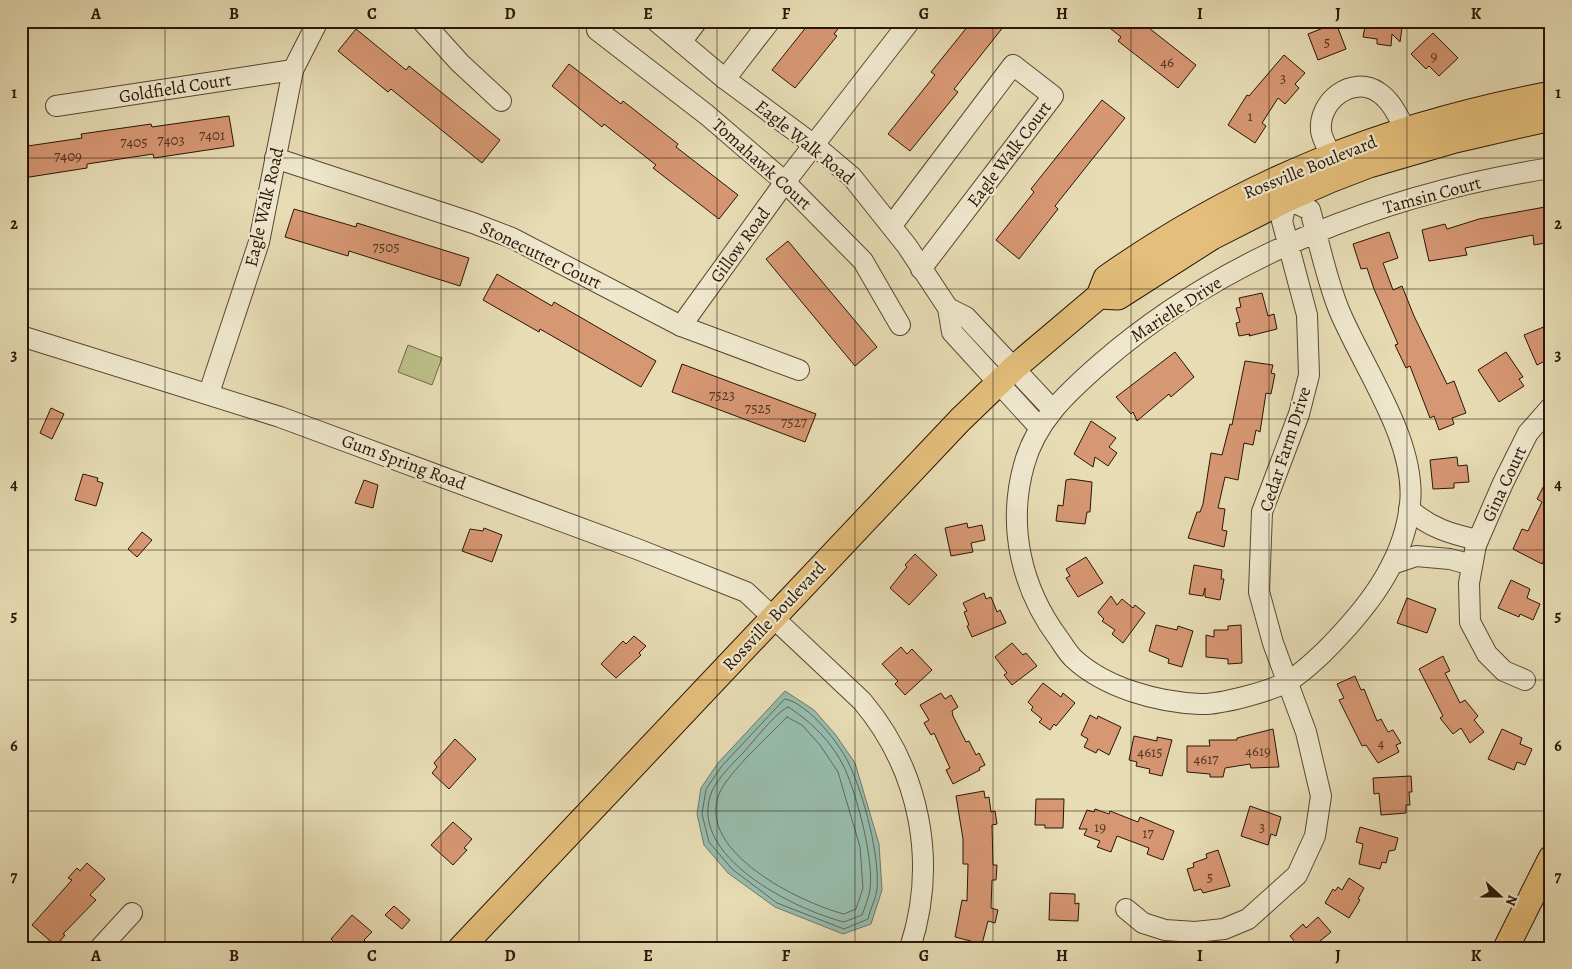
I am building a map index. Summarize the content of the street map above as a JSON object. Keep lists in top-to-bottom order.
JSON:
{
  "streets": {
    "main road": ["Rossville Boulevard"],
    "street": [
      "Goldfield Court",
      "Eagle Walk Road",
      "Eagle Walk Court",
      "Tomahawk Court",
      "Tamsin Court",
      "Gillow Road",
      "Stonecutter Court",
      "Marielle Drive",
      "Cedar Farm Drive",
      "Gum Spring Road",
      "Gina Court"
    ]
  },
  "crossings": [
    ["Goldfield Court", "Eagle Walk Road"],
    ["Eagle Walk Road", "Eagle Walk Court"],
    ["Eagle Walk Road", "Rossville Boulevard"],
    ["Eagle Walk Road", "Gillow Road"],
    ["Eagle Walk Road", "Stonecutter Court"],
    ["Eagle Walk Road", "Gum Spring Road"],
    ["Tomahawk Court", "Gillow Road"],
    ["Rossville Boulevard", "Cedar Farm Drive"],
    ["Rossville Boulevard", "Gum Spring Road"],
    ["Tamsin Court", "Marielle Drive"],
    ["Gillow Road", "Stonecutter Court"],
    ["Marielle Drive", "Cedar Farm Drive"]
  ],
  "house_numbers": [
    "5",
    "9",
    "46",
    "3",
    "1",
    "7401",
    "7403",
    "7405",
    "7409",
    "7505",
    "7523",
    "7525",
    "7527",
    "4",
    "4619",
    "4615",
    "4617",
    "19",
    "3",
    "17",
    "5"
  ],
  "north": "right",
  "grid": {
    "columns": [
      "A",
      "B",
      "C",
      "D",
      "E",
      "F",
      "G",
      "H",
      "I",
      "J",
      "K"
    ],
    "rows": [
      "1",
      "2",
      "3",
      "4",
      "5",
      "6",
      "7"
    ]
  }
}
